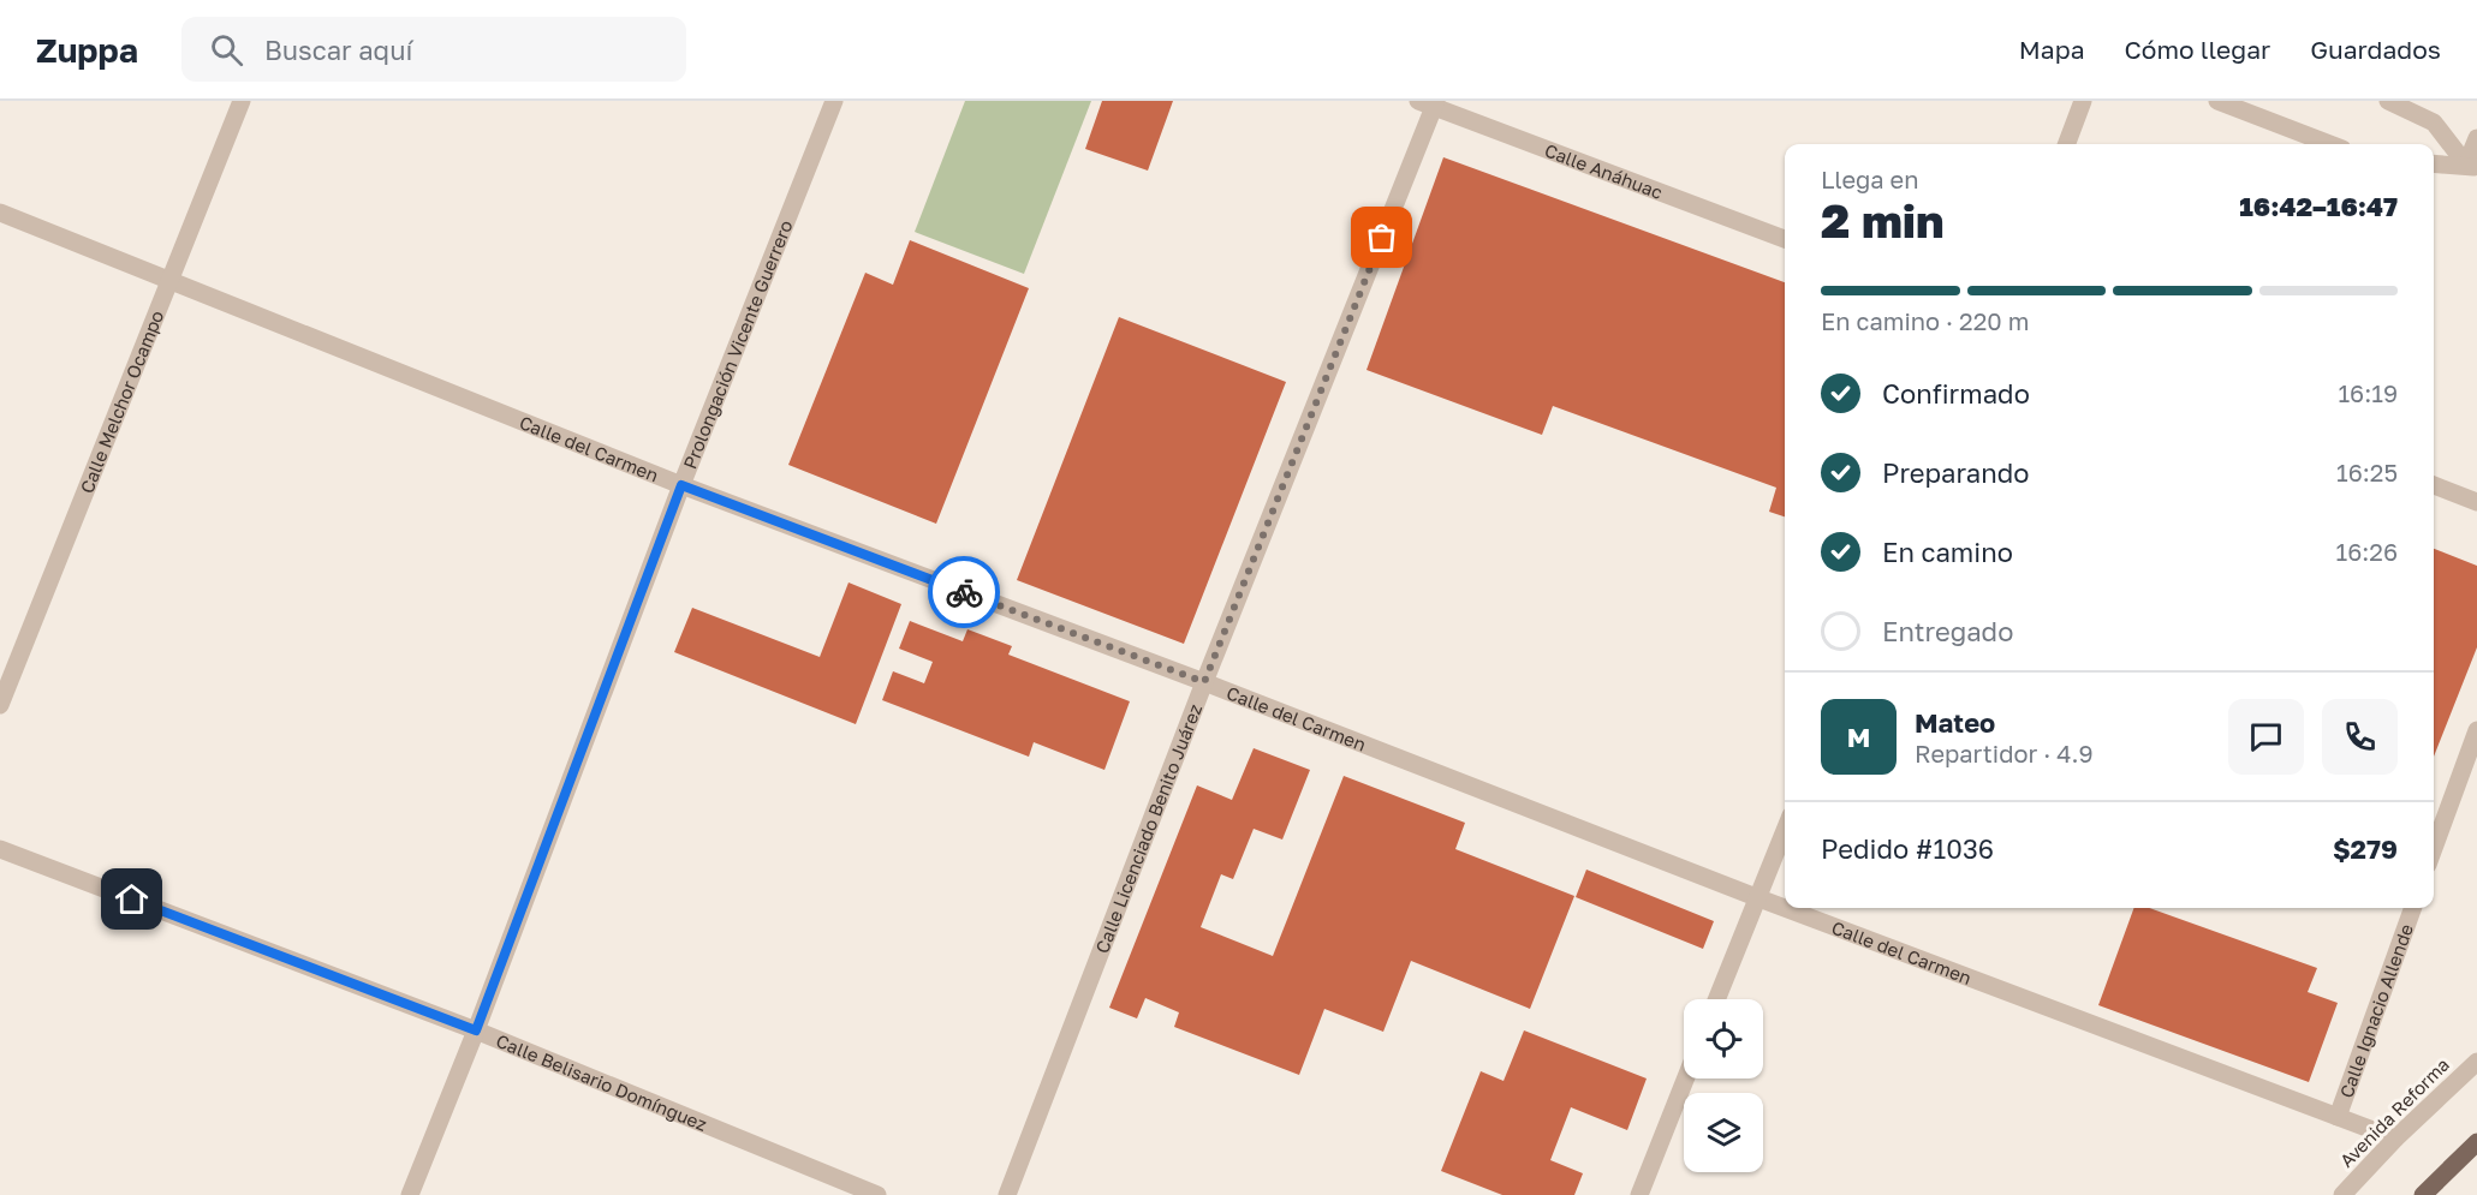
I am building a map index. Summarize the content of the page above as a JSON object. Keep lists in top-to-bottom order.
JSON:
{
  "streets": {
    "street": [
      "Calle Anáhuac",
      "Prolongación Vicente Guerrero",
      "Calle Melchor Ocampo",
      "Calle del Carmen",
      "Calle Licenciado Benito Juárez",
      "Calle Ignacio Allende",
      "Calle Belisario Domínguez",
      "Avenida Reforma"
    ]
  },
  "crossings": [
    ["Calle Anáhuac", "Calle Licenciado Benito Juárez"],
    ["Prolongación Vicente Guerrero", "Calle del Carmen"],
    ["Prolongación Vicente Guerrero", "Calle Belisario Domínguez"],
    ["Calle Melchor Ocampo", "Calle del Carmen"],
    ["Calle del Carmen", "Calle Licenciado Benito Juárez"],
    ["Calle del Carmen", "Calle Ignacio Allende"],
    ["Calle del Carmen", "Avenida Reforma"]
  ],
  "page": {
    "header": "Zuppa",
    "search": "Buscar aquí",
    "nav": ["Mapa", "Cómo llegar", "Guardados"],
    "heading": ["2 min", "Llega en", "16:42–16:47"],
    "panel": [
      "Mateo",
      "Repartidor · 4.9",
      "Pedido #1036",
      "$279"
    ],
    "bar": "En camino · 220 m",
    "list": [
      ["Confirmado", "16:19"],
      ["Preparando", "16:25"],
      ["En camino", "16:26"],
      "Entregado"
    ],
    "round": "M"
  }
}
